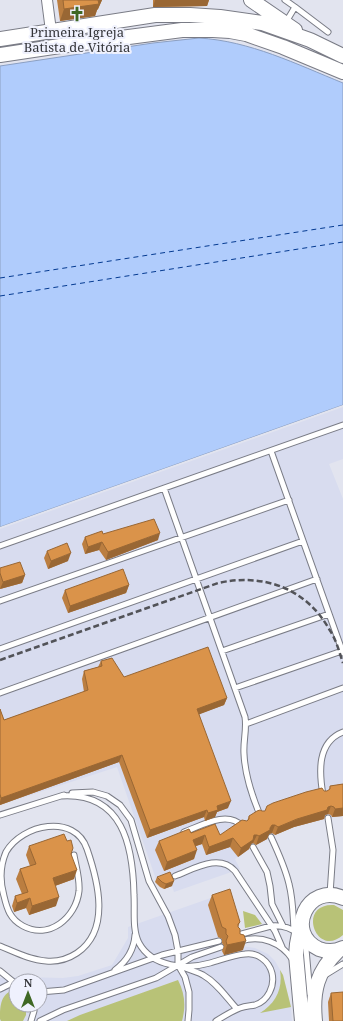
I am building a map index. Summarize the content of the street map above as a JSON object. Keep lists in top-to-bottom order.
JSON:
{
  "places": {
    "church": ["Primeira Igreja Batista de Vitória"]
  },
  "north": "top"
}
